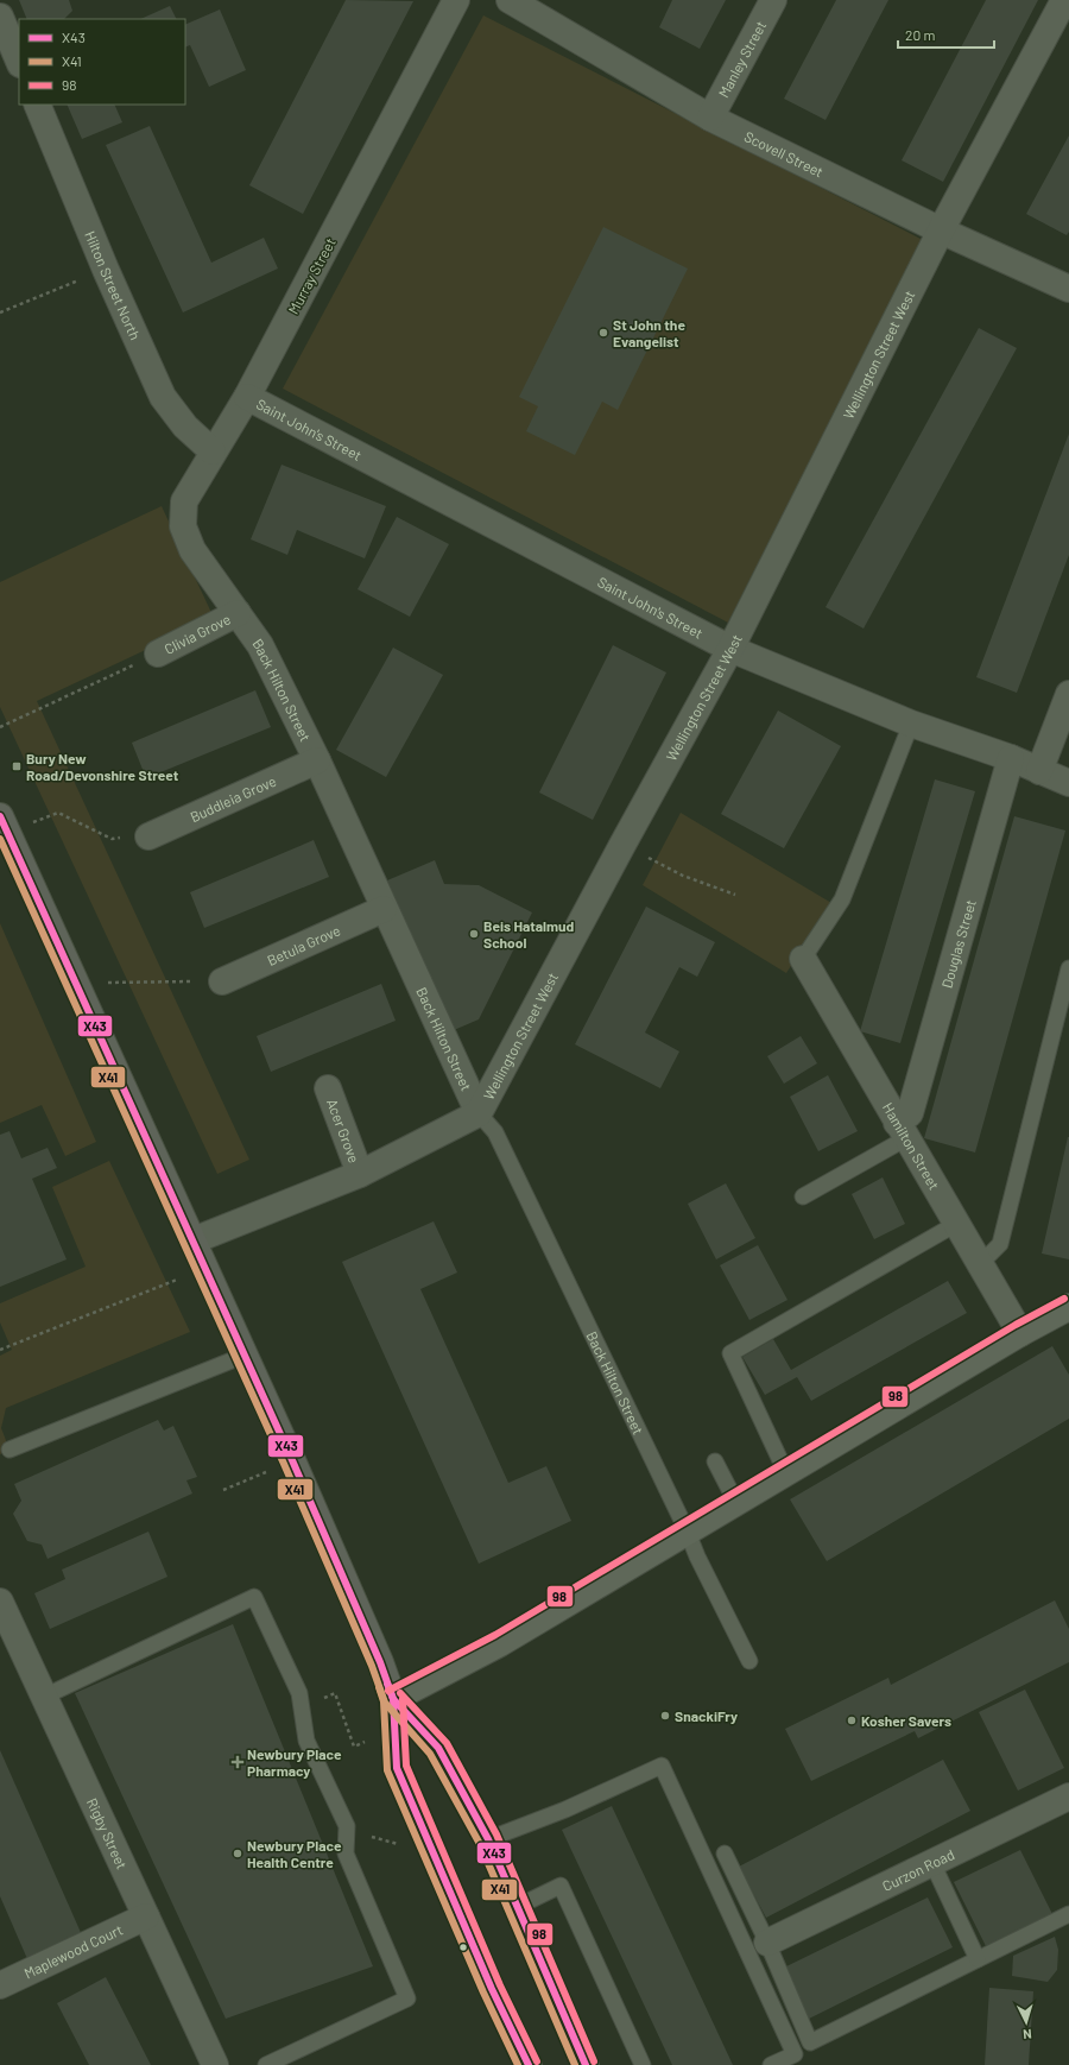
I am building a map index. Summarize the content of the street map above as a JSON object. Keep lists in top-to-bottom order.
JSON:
{
  "streets": {
    "street": [
      "Manley Street",
      "Scovell Street",
      "Murray Street",
      "Hilton Street North",
      "Wellington Street West",
      "Saint John's Street",
      "Clivia Grove",
      "Back Hilton Street",
      "Buddleia Grove",
      "Douglas Street",
      "Betula Grove",
      "Acer Grove",
      "Hamilton Street",
      "Rigby Street",
      "Curzon Road",
      "Maplewood Court"
    ]
  },
  "crossings": [
    ["Manley Street", "Scovell Street"],
    ["Scovell Street", "Wellington Street West"],
    ["Murray Street", "Hilton Street North"],
    ["Murray Street", "Saint John's Street"],
    ["Murray Street", "Back Hilton Street"],
    ["Wellington Street West", "Saint John's Street"],
    ["Wellington Street West", "Back Hilton Street"],
    ["Wellington Street West", "Acer Grove"],
    ["Saint John's Street", "Douglas Street"],
    ["Clivia Grove", "Back Hilton Street"],
    ["Back Hilton Street", "Buddleia Grove"],
    ["Back Hilton Street", "Betula Grove"],
    ["Douglas Street", "Hamilton Street"],
    ["Rigby Street", "Maplewood Court"]
  ],
  "places": {
    "other": [
      "St John the Evangelist",
      "Beis Hatalmud School",
      "SnackiFry",
      "Kosher Savers",
      "Newbury Place Health Centre"
    ],
    "transit": ["Bury New Road/Devonshire Street"],
    "health": ["Newbury Place Pharmacy"]
  },
  "lines": ["transit line X43", "transit line X41", "transit line 98"],
  "legend": ["X43", "X41", "98"],
  "scale_bar": "20 m",
  "north": "bottom"
}
